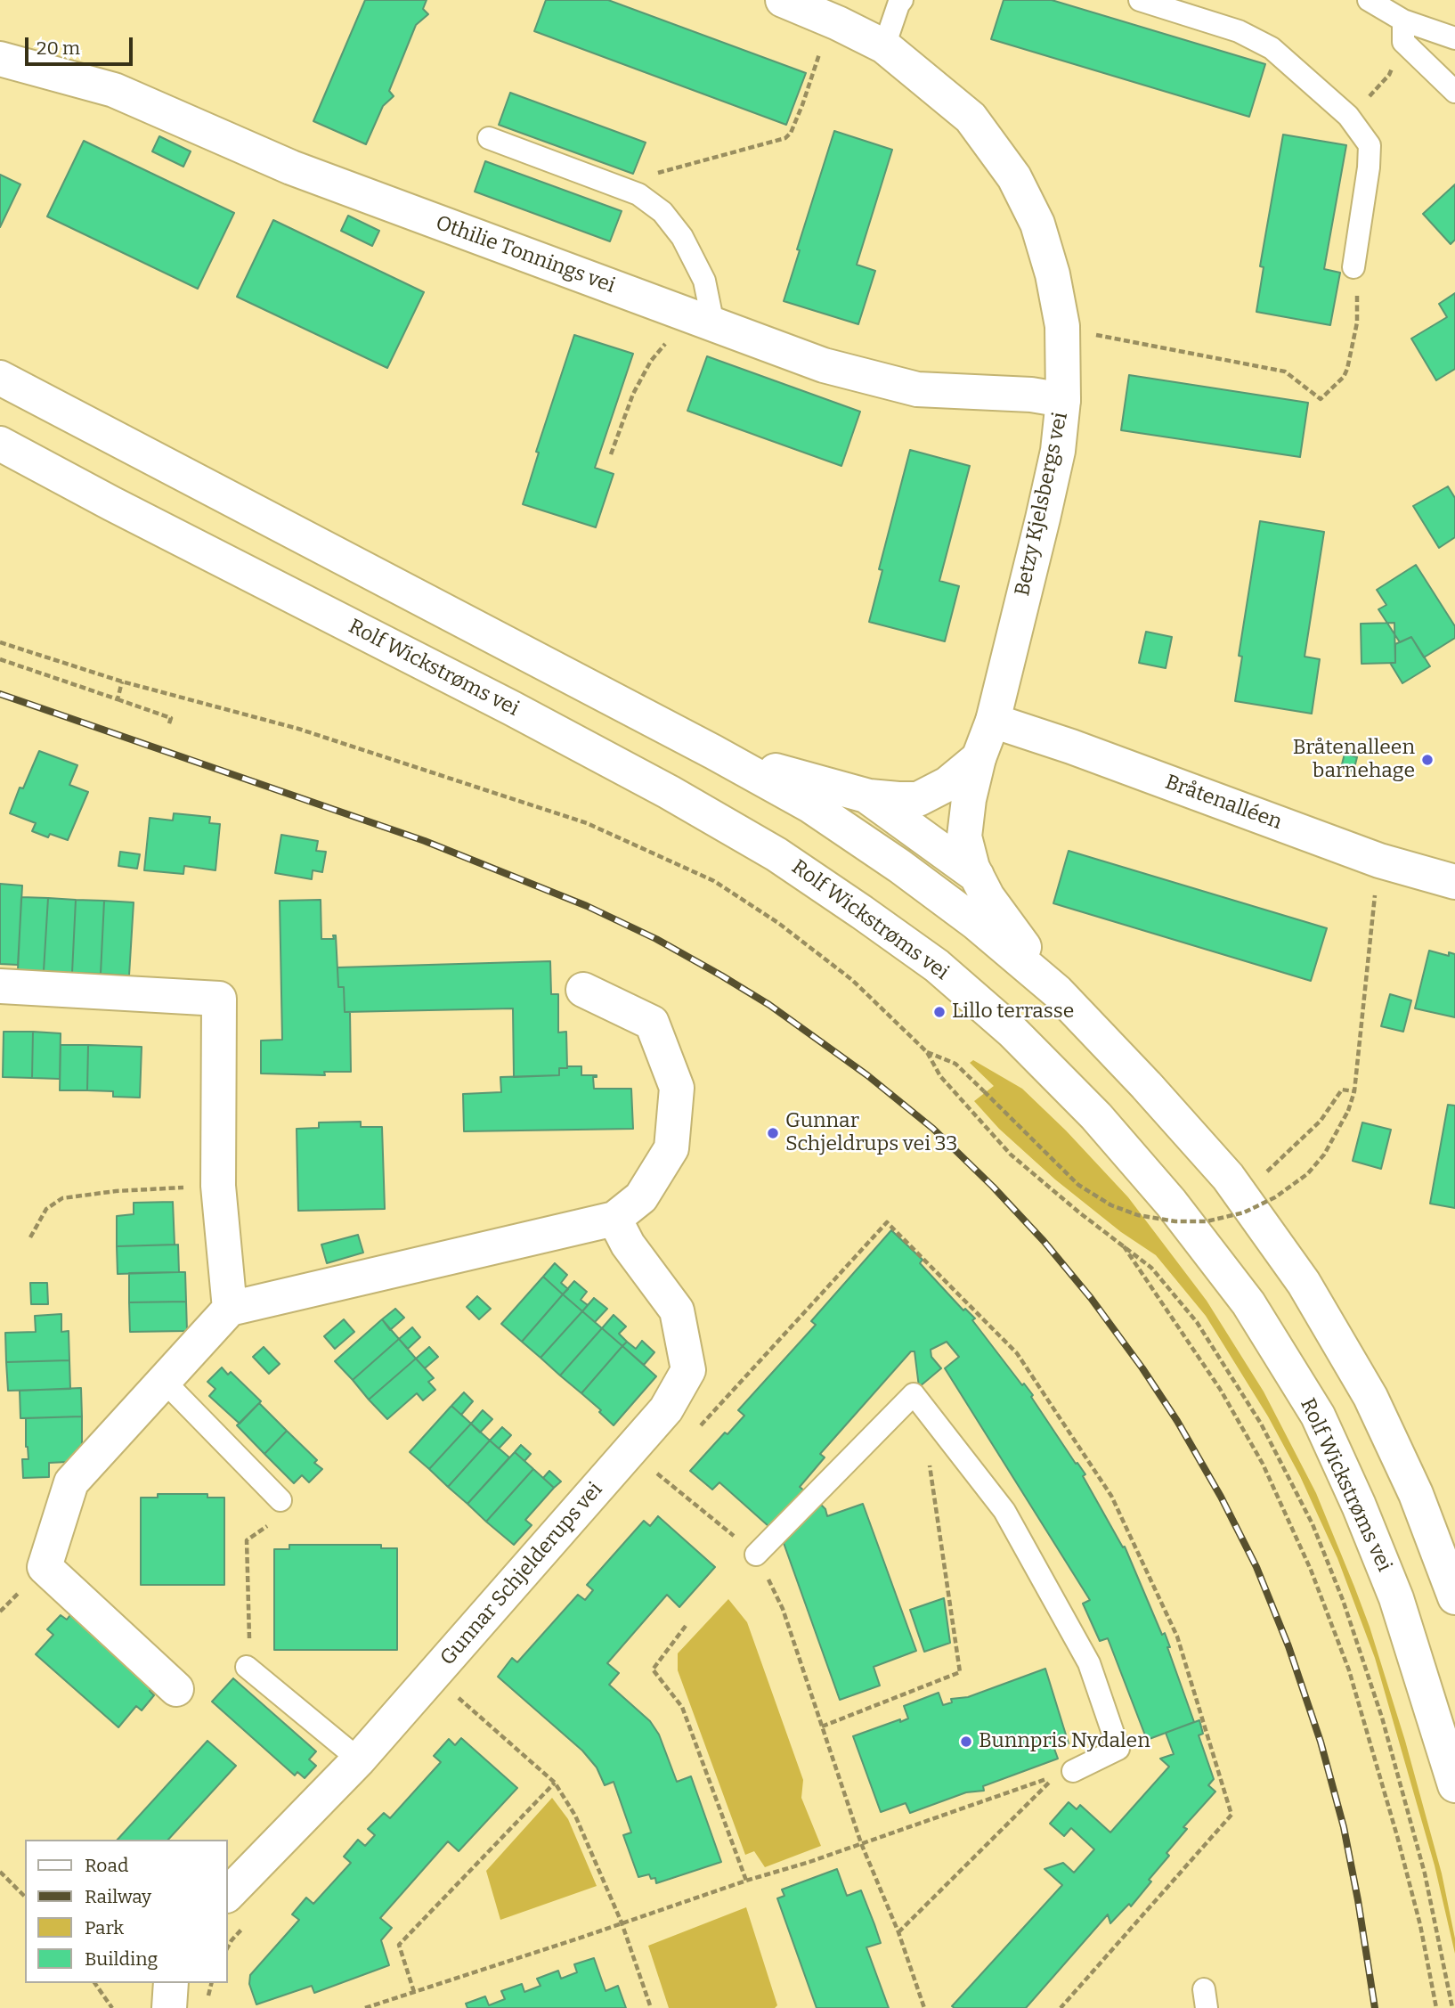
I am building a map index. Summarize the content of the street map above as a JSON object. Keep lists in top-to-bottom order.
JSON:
{
  "streets": {
    "main road": [
      "Othilie Tonnings vei",
      "Betzy Kjelsbergs vei",
      "Rolf Wickstrøms vei",
      "Bråtenalléen",
      "Gunnar Schjelderups vei"
    ]
  },
  "crossings": [
    ["Othilie Tonnings vei", "Betzy Kjelsbergs vei"],
    ["Betzy Kjelsbergs vei", "Bråtenalléen"]
  ],
  "places": [
    "Bråtenalleen barnehage",
    "Lillo terrasse",
    "Gunnar Schjeldrups vei 33",
    "Bunnpris Nydalen"
  ],
  "legend": [
    "Road",
    "Railway",
    "Park",
    "Building"
  ],
  "scale_bar": "20 m"
}
